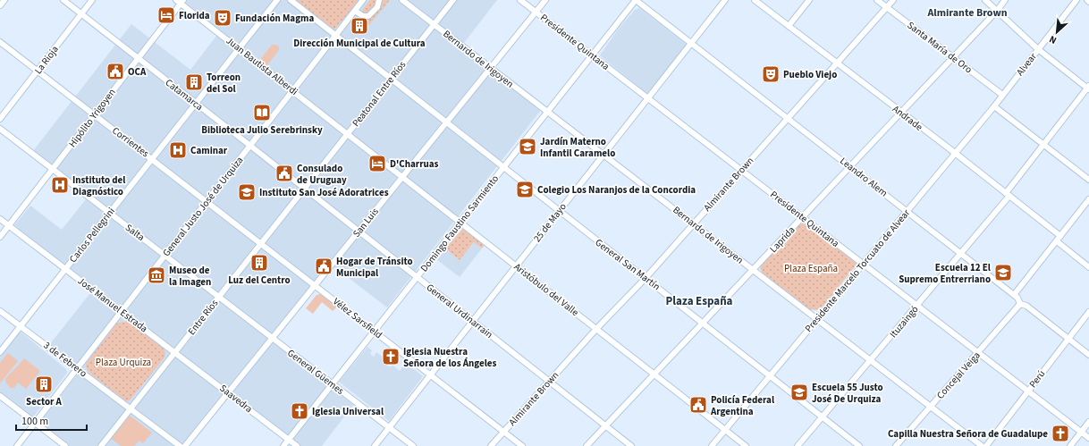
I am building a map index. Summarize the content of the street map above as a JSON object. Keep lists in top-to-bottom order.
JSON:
{
  "streets": {
    "street": [
      "Presidente Quintana",
      "Santa María de Oro",
      "Bernardo de Irigoyen",
      "La Rioja",
      "Alvear",
      "Juan Bautista Alberdi",
      "Peatonal Entre Ríos",
      "Catamarca",
      "Hipólito Yrigoyen",
      "Andrade",
      "Corrientes",
      "Leandro Alem",
      "Almirante Brown",
      "General Justo José de Urquiza",
      "San Luis",
      "25 de Mayo",
      "Domingo Faustino Sarmiento",
      "Salta",
      "Carlos Pellegrini",
      "Laprida",
      "General San Martín",
      "Presidente Marcelo Torcuato de Alvear",
      "Aristóbulo del Valle",
      "José Manuel Estrada",
      "General Urdinarrain",
      "Entre Ríos",
      "Vélez Sarsfield",
      "Ituzaingó",
      "3 de Febrero",
      "General Güemes",
      "Concejal Veiga",
      "Perú",
      "Saavedra"
    ]
  },
  "crossings": [
    ["Presidente Quintana", "Almirante Brown"],
    ["Presidente Quintana", "San Luis"],
    ["Presidente Quintana", "25 de Mayo"],
    ["Presidente Quintana", "Domingo Faustino Sarmiento"],
    ["Presidente Quintana", "Laprida"],
    ["Presidente Quintana", "Presidente Marcelo Torcuato de Alvear"],
    ["Presidente Quintana", "Ituzaingó"],
    ["Presidente Quintana", "Concejal Veiga"],
    ["Presidente Quintana", "Perú"],
    ["Santa María de Oro", "Alvear"],
    ["Santa María de Oro", "Almirante Brown"],
    ["Santa María de Oro", "Laprida"],
    ["Santa María de Oro", "Presidente Marcelo Torcuato de Alvear"],
    ["Bernardo de Irigoyen", "Peatonal Entre Ríos"],
    ["Bernardo de Irigoyen", "Almirante Brown"],
    ["Bernardo de Irigoyen", "San Luis"],
    ["Bernardo de Irigoyen", "25 de Mayo"],
    ["Bernardo de Irigoyen", "Domingo Faustino Sarmiento"],
    ["Bernardo de Irigoyen", "Laprida"],
    ["Bernardo de Irigoyen", "Presidente Marcelo Torcuato de Alvear"],
    ["Bernardo de Irigoyen", "Ituzaingó"],
    ["Bernardo de Irigoyen", "Concejal Veiga"],
    ["La Rioja", "Catamarca"],
    ["La Rioja", "Corrientes"],
    ["Alvear", "Presidente Marcelo Torcuato de Alvear"],
    ["Juan Bautista Alberdi", "Peatonal Entre Ríos"],
    ["Juan Bautista Alberdi", "Hipólito Yrigoyen"],
    ["Juan Bautista Alberdi", "General Justo José de Urquiza"],
    ["Juan Bautista Alberdi", "Carlos Pellegrini"],
    ["Juan Bautista Alberdi", "Aristóbulo del Valle"],
    ["Peatonal Entre Ríos", "Catamarca"],
    ["Peatonal Entre Ríos", "General San Martín"],
    ["Peatonal Entre Ríos", "Aristóbulo del Valle"],
    ["Peatonal Entre Ríos", "General Urdinarrain"],
    ["Peatonal Entre Ríos", "Entre Ríos"],
    ["Catamarca", "Hipólito Yrigoyen"],
    ["Catamarca", "General Justo José de Urquiza"],
    ["Catamarca", "Carlos Pellegrini"],
    ["Catamarca", "General Urdinarrain"],
    ["Catamarca", "Entre Ríos"],
    ["Hipólito Yrigoyen", "Corrientes"],
    ["Hipólito Yrigoyen", "Salta"],
    ["Hipólito Yrigoyen", "José Manuel Estrada"],
    ["Andrade", "Almirante Brown"],
    ["Andrade", "Laprida"],
    ["Andrade", "Presidente Marcelo Torcuato de Alvear"],
    ["Andrade", "Ituzaingó"],
    ["Corrientes", "General Justo José de Urquiza"],
    ["Corrientes", "Carlos Pellegrini"],
    ["Corrientes", "Entre Ríos"],
    ["Corrientes", "Vélez Sarsfield"],
    ["Leandro Alem", "Almirante Brown"],
    ["Leandro Alem", "25 de Mayo"],
    ["Leandro Alem", "Domingo Faustino Sarmiento"],
    ["Leandro Alem", "Laprida"],
    ["Leandro Alem", "Presidente Marcelo Torcuato de Alvear"],
    ["Leandro Alem", "Ituzaingó"],
    ["Leandro Alem", "Concejal Veiga"],
    ["Leandro Alem", "Perú"],
    ["Almirante Brown", "General San Martín"],
    ["Almirante Brown", "Aristóbulo del Valle"],
    ["Almirante Brown", "General Urdinarrain"],
    ["Almirante Brown", "Vélez Sarsfield"],
    ["General Justo José de Urquiza", "Salta"],
    ["General Justo José de Urquiza", "General San Martín"],
    ["General Justo José de Urquiza", "José Manuel Estrada"],
    ["General Justo José de Urquiza", "3 de Febrero"],
    ["San Luis", "General San Martín"],
    ["San Luis", "Aristóbulo del Valle"],
    ["San Luis", "General Urdinarrain"],
    ["San Luis", "Vélez Sarsfield"],
    ["San Luis", "General Güemes"],
    ["San Luis", "Saavedra"],
    ["25 de Mayo", "General San Martín"],
    ["25 de Mayo", "Aristóbulo del Valle"],
    ["25 de Mayo", "General Urdinarrain"],
    ["25 de Mayo", "Vélez Sarsfield"],
    ["25 de Mayo", "General Güemes"],
    ["Domingo Faustino Sarmiento", "General San Martín"],
    ["Domingo Faustino Sarmiento", "Aristóbulo del Valle"],
    ["Domingo Faustino Sarmiento", "General Urdinarrain"],
    ["Domingo Faustino Sarmiento", "Vélez Sarsfield"],
    ["Domingo Faustino Sarmiento", "General Güemes"],
    ["Domingo Faustino Sarmiento", "Saavedra"],
    ["Salta", "Carlos Pellegrini"],
    ["Salta", "Entre Ríos"],
    ["Salta", "General Güemes"],
    ["Carlos Pellegrini", "José Manuel Estrada"],
    ["Carlos Pellegrini", "3 de Febrero"],
    ["Laprida", "General San Martín"],
    ["Laprida", "Aristóbulo del Valle"],
    ["Laprida", "General Urdinarrain"],
    ["General San Martín", "Presidente Marcelo Torcuato de Alvear"],
    ["General San Martín", "Ituzaingó"],
    ["Presidente Marcelo Torcuato de Alvear", "Aristóbulo del Valle"],
    ["José Manuel Estrada", "Entre Ríos"],
    ["José Manuel Estrada", "Saavedra"],
    ["General Urdinarrain", "Entre Ríos"],
    ["Entre Ríos", "Vélez Sarsfield"],
    ["Entre Ríos", "3 de Febrero"],
    ["Entre Ríos", "General Güemes"],
    ["Entre Ríos", "Saavedra"]
  ],
  "districts": ["Almirante Brown", "Plaza España"],
  "parks": ["Plaza España", "Plaza Urquiza"],
  "places": {
    "hotel": ["Florida", "D'Charruas"],
    "theatre": ["Fundación Magma", "Pueblo Viejo"],
    "building": [
      "Dirección Municipal de Cultura",
      "Torreon del Sol",
      "Luz del Centro",
      "Sector A"
    ],
    "public building": [
      "OCA",
      "Consulado de Uruguay",
      "Hogar de Tránsito Municipal",
      "Policía Federal Argentina"
    ],
    "library": ["Biblioteca Julio Serebrinsky"],
    "school or university": [
      "Jardín Materno Infantil Caramelo",
      "Colegio Los Naranjos de la Concordia",
      "Instituto San José Adoratrices",
      "Escuela 12 El Supremo Entrerriano",
      "Escuela 55 Justo José De Urquiza"
    ],
    "hospital": ["Caminar", "Instituto del Diagnóstico"],
    "museum": ["Museo de la Imagen"],
    "church": ["Iglesia Nuestra Señora de los Ángeles", "Iglesia Universal", "Capilla Nuestra Señora de Guadalupe"]
  },
  "scale_bar": "100 m",
  "north": "bottom left"
}
